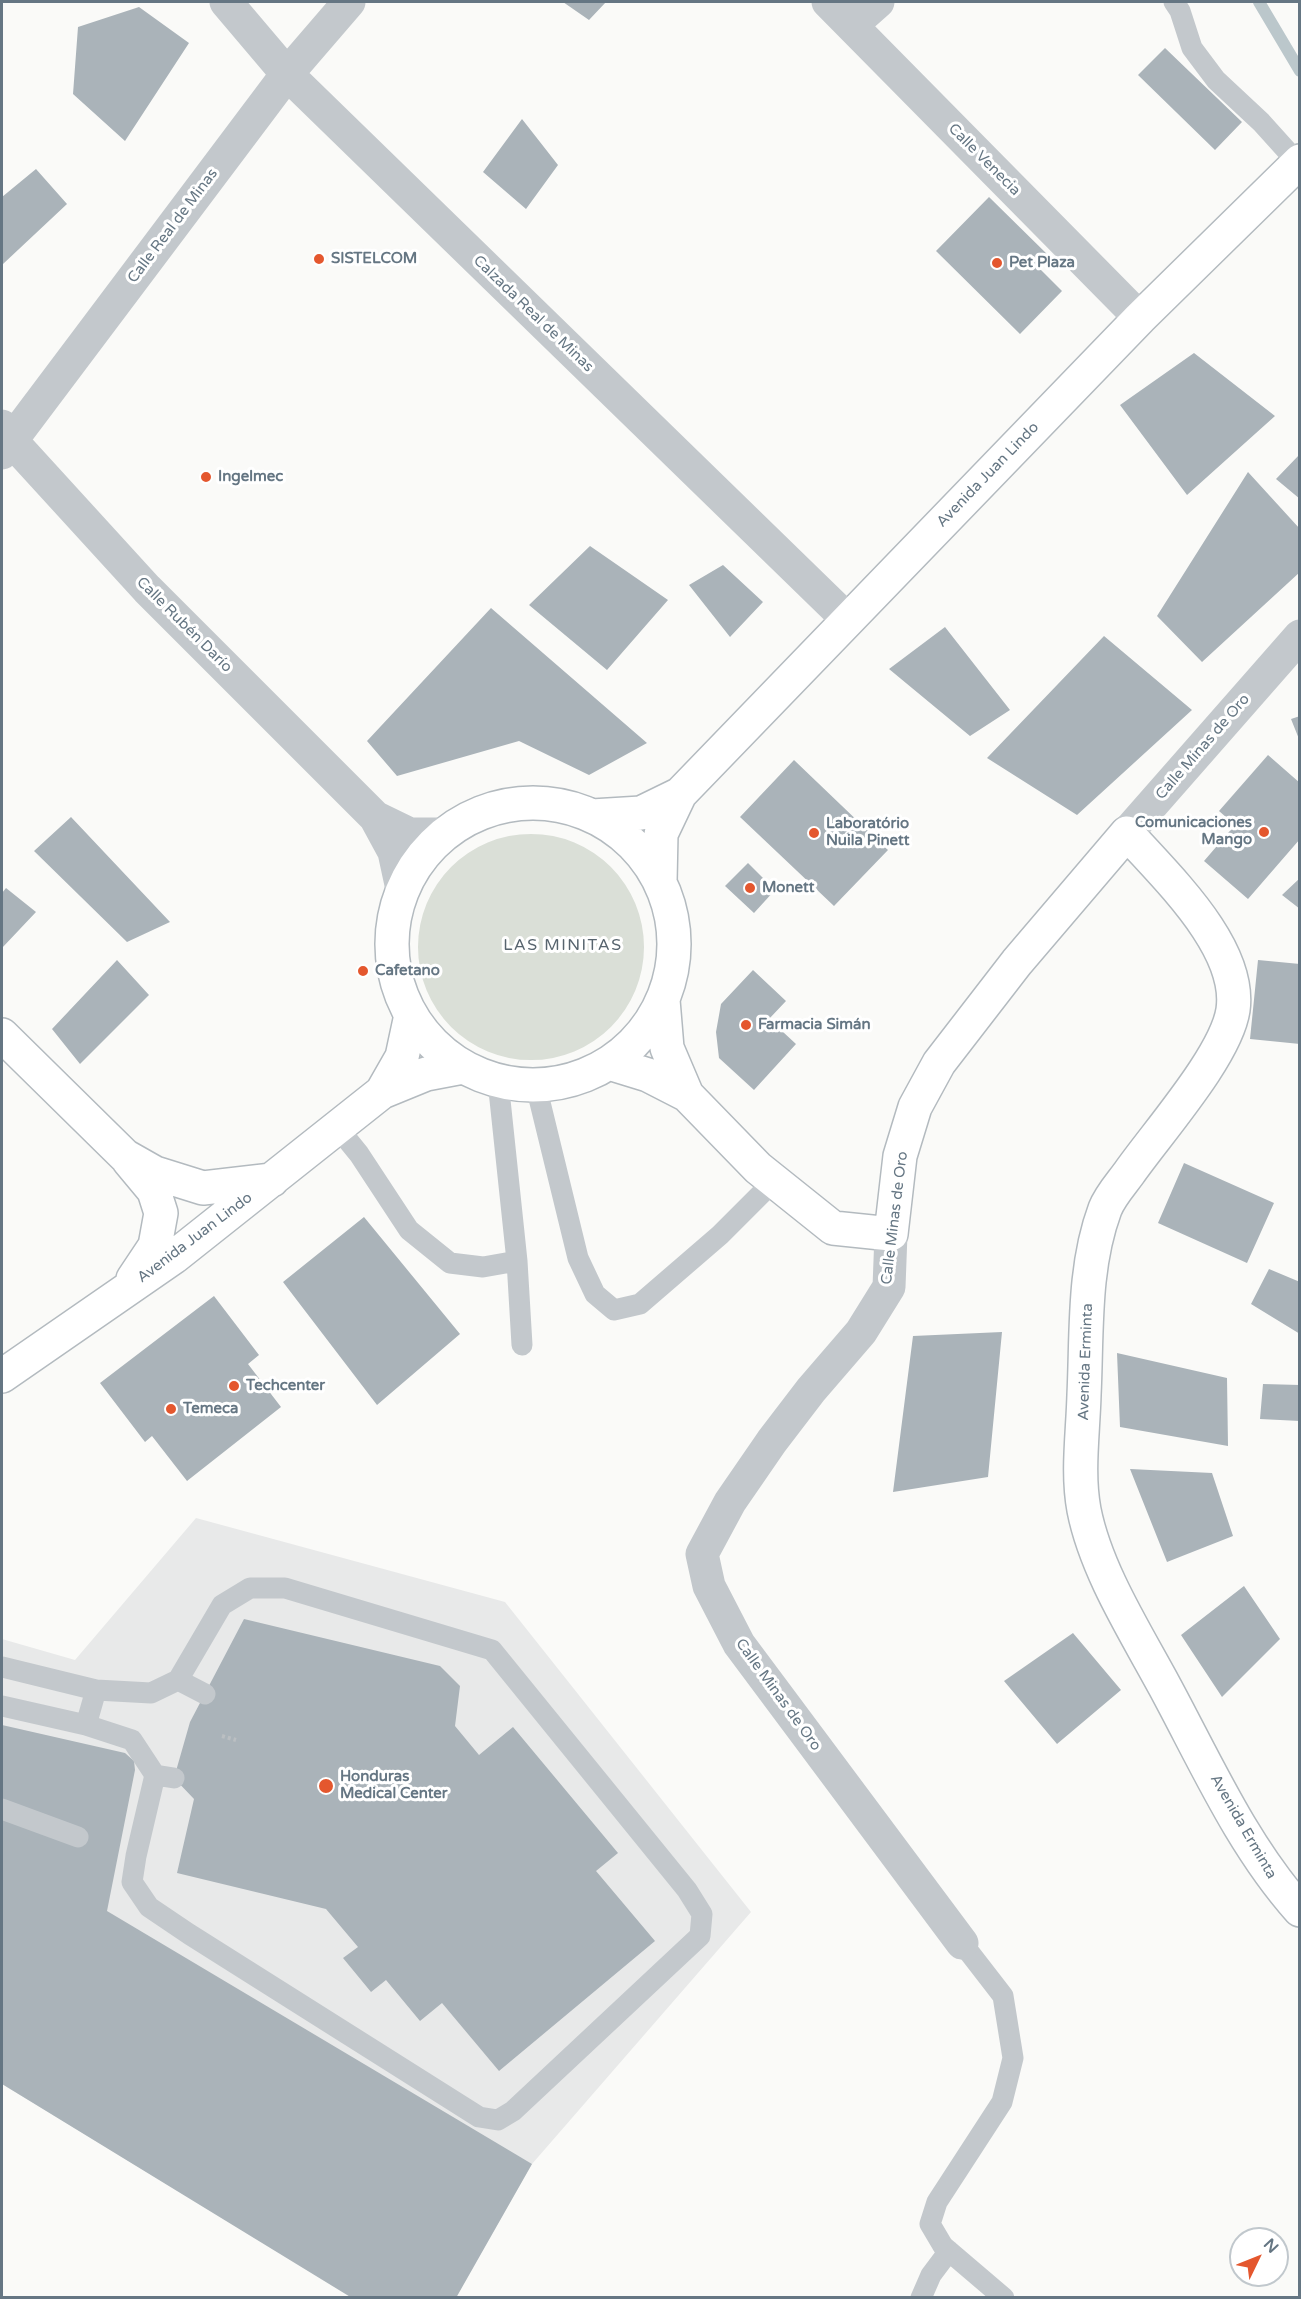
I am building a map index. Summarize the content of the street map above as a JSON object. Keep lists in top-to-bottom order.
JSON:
{
  "streets": {
    "street": [
      "Calle Venecia",
      "Calle Real de Minas",
      "Calzada Real de Minas",
      "Avenida Juan Lindo",
      "Calle Rubén Darío",
      "Calle Minas de Oro",
      "Avenida Erminta"
    ]
  },
  "crossings": [
    ["Calle Venecia", "Avenida Juan Lindo"],
    ["Calle Real de Minas", "Calzada Real de Minas"],
    ["Calle Real de Minas", "Calle Rubén Darío"],
    ["Calzada Real de Minas", "Avenida Juan Lindo"],
    ["Calle Minas de Oro", "Avenida Erminta"]
  ],
  "districts": ["LAS MINITAS"],
  "places": [
    "SISTELCOM",
    "Pet Plaza",
    "Ingelmec",
    "Comunicaciones Mango",
    "Laboratório Nuila Pinett",
    "Monett",
    "Cafetano",
    "Farmacia Simán",
    "Techcenter",
    "Temeca",
    "Honduras Medical Center"
  ],
  "north": "top right"
}
